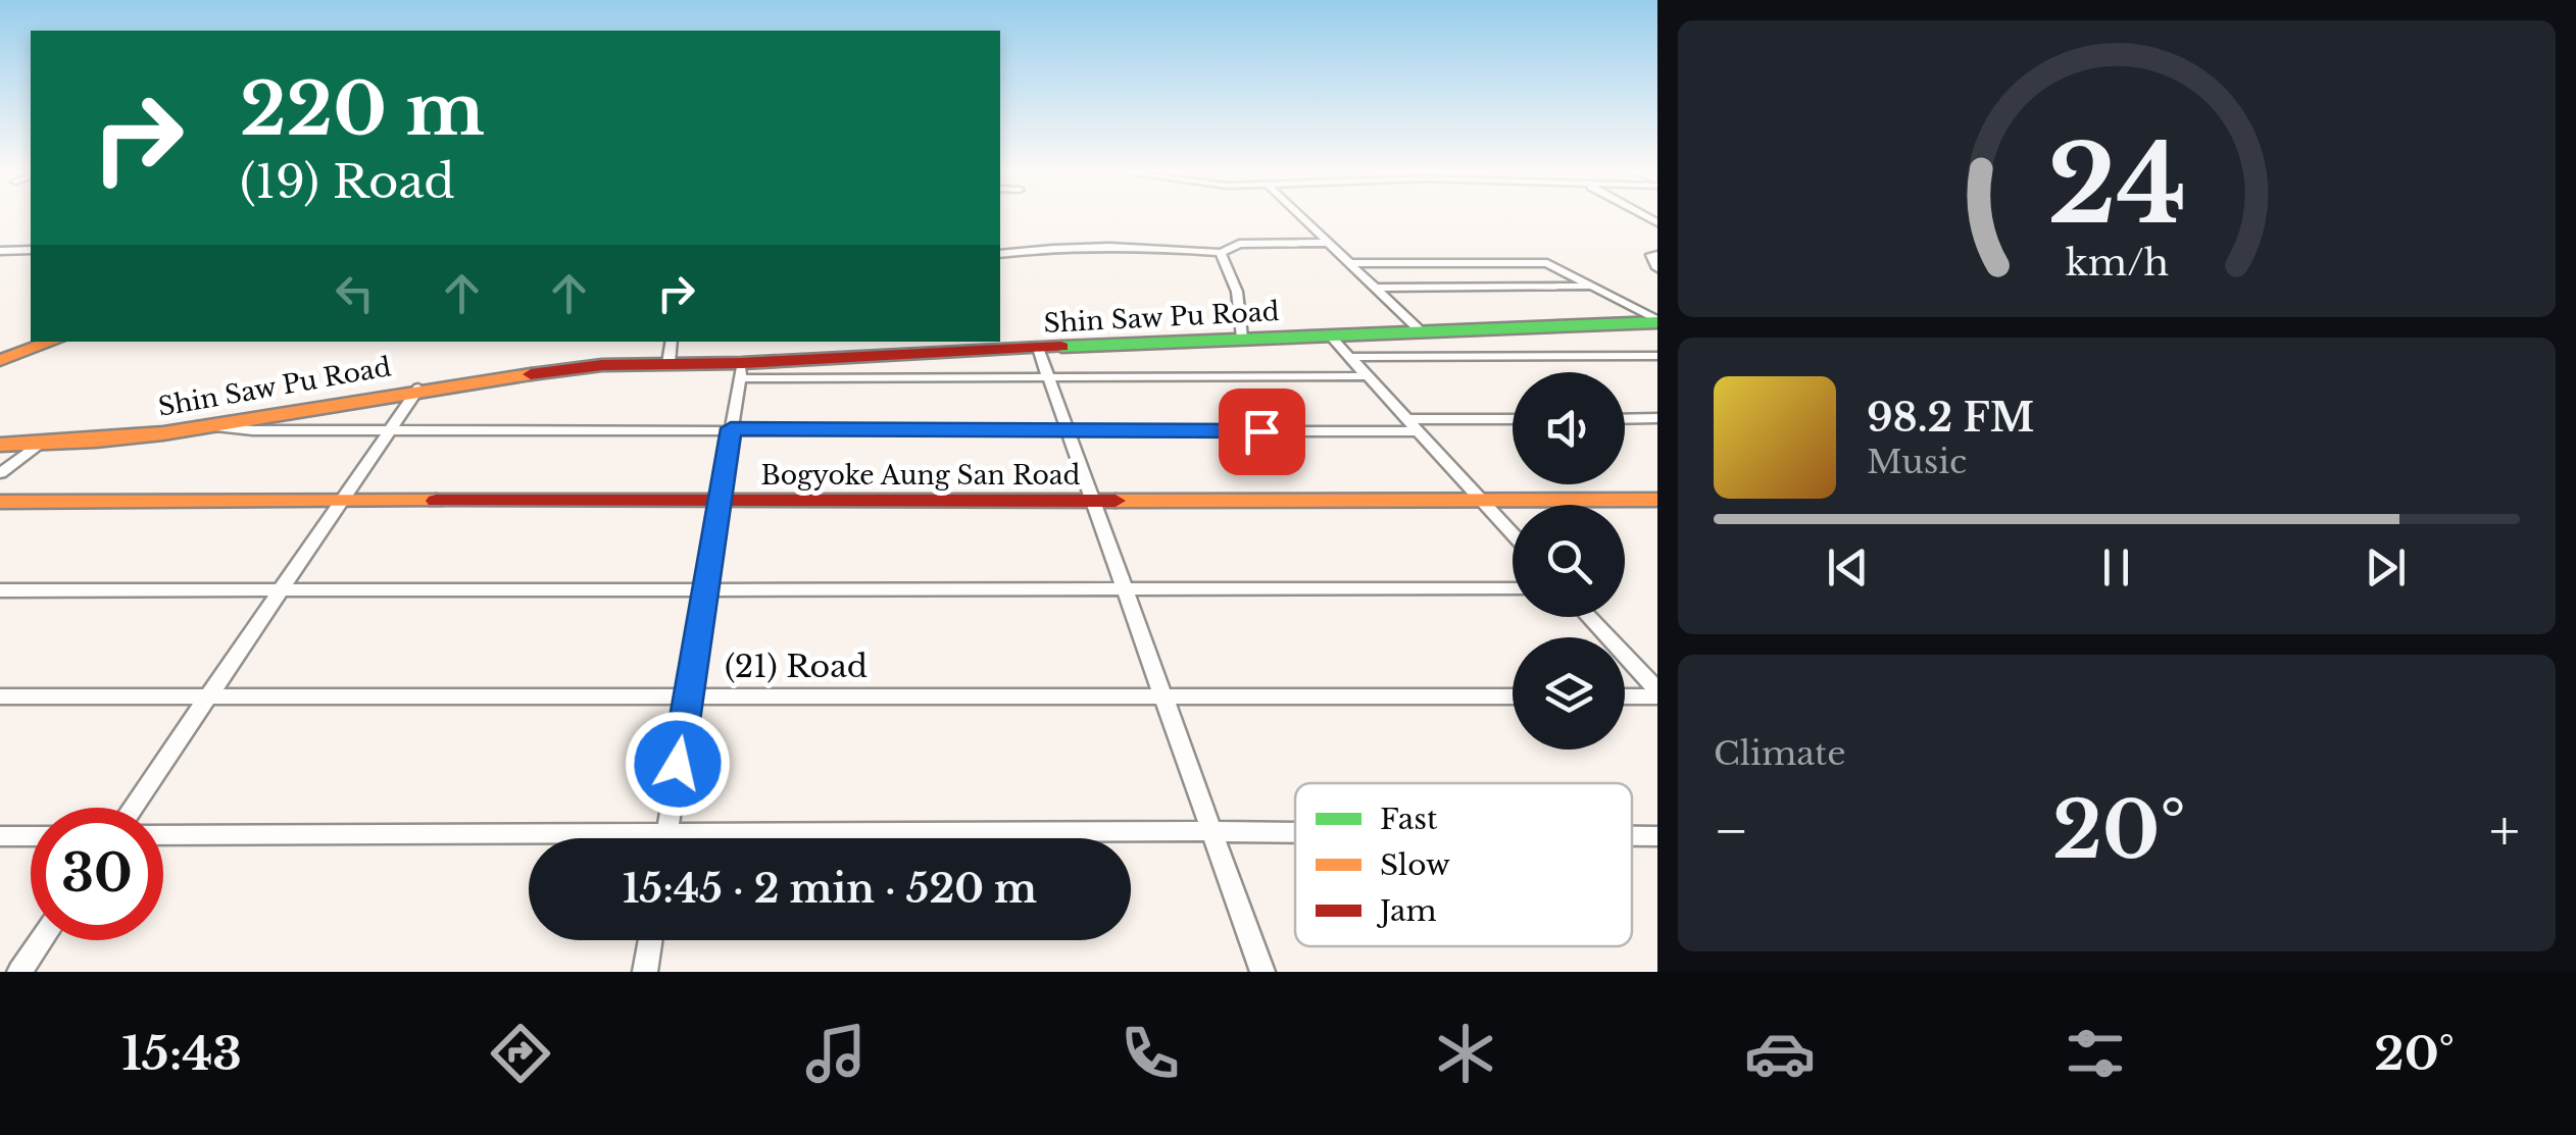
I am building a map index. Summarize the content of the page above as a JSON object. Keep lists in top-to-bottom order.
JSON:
{
  "streets": {
    "street": ["Shin Saw Pu Road", "Bogyoke Aung San Road", "(21) Road"]
  },
  "legend": ["Fast", "Slow", "Jam"],
  "page": {
    "turn": ["220 m", "(19) Road"],
    "song": ["98.2 FM", "Music"],
    "tile": "Climate",
    "heat": ["−", "20°", "+"],
    "limit": "30",
    "trip": "15:45 · 2 min · 520 m",
    "tabs": ["15:43", "20°"],
    "gauge": ["24", "km/h"]
  }
}
